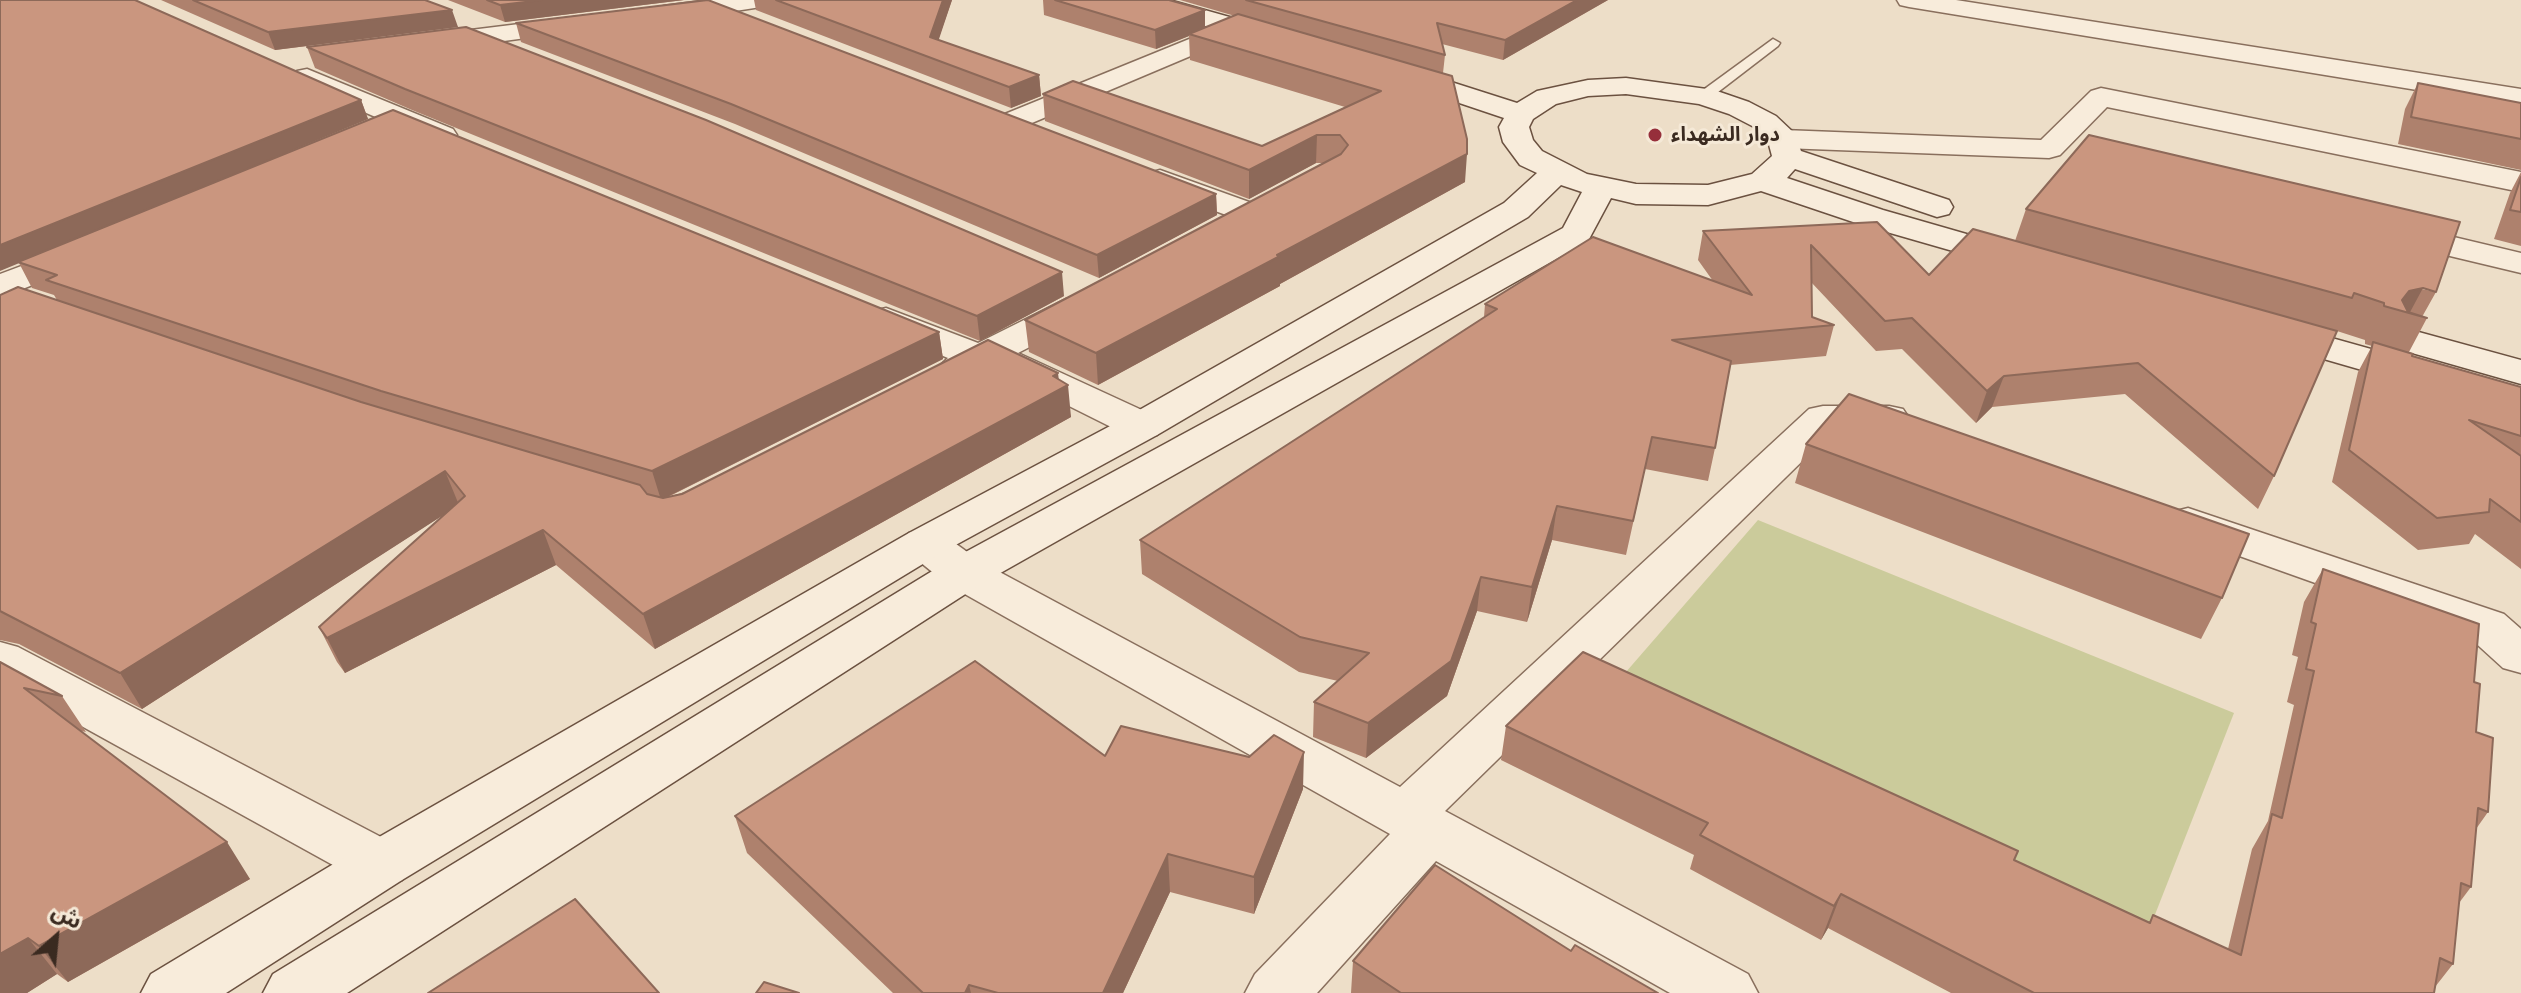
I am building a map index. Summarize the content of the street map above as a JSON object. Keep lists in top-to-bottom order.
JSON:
{
  "places": ["دوار الشهداء"],
  "north": "top right"
}
